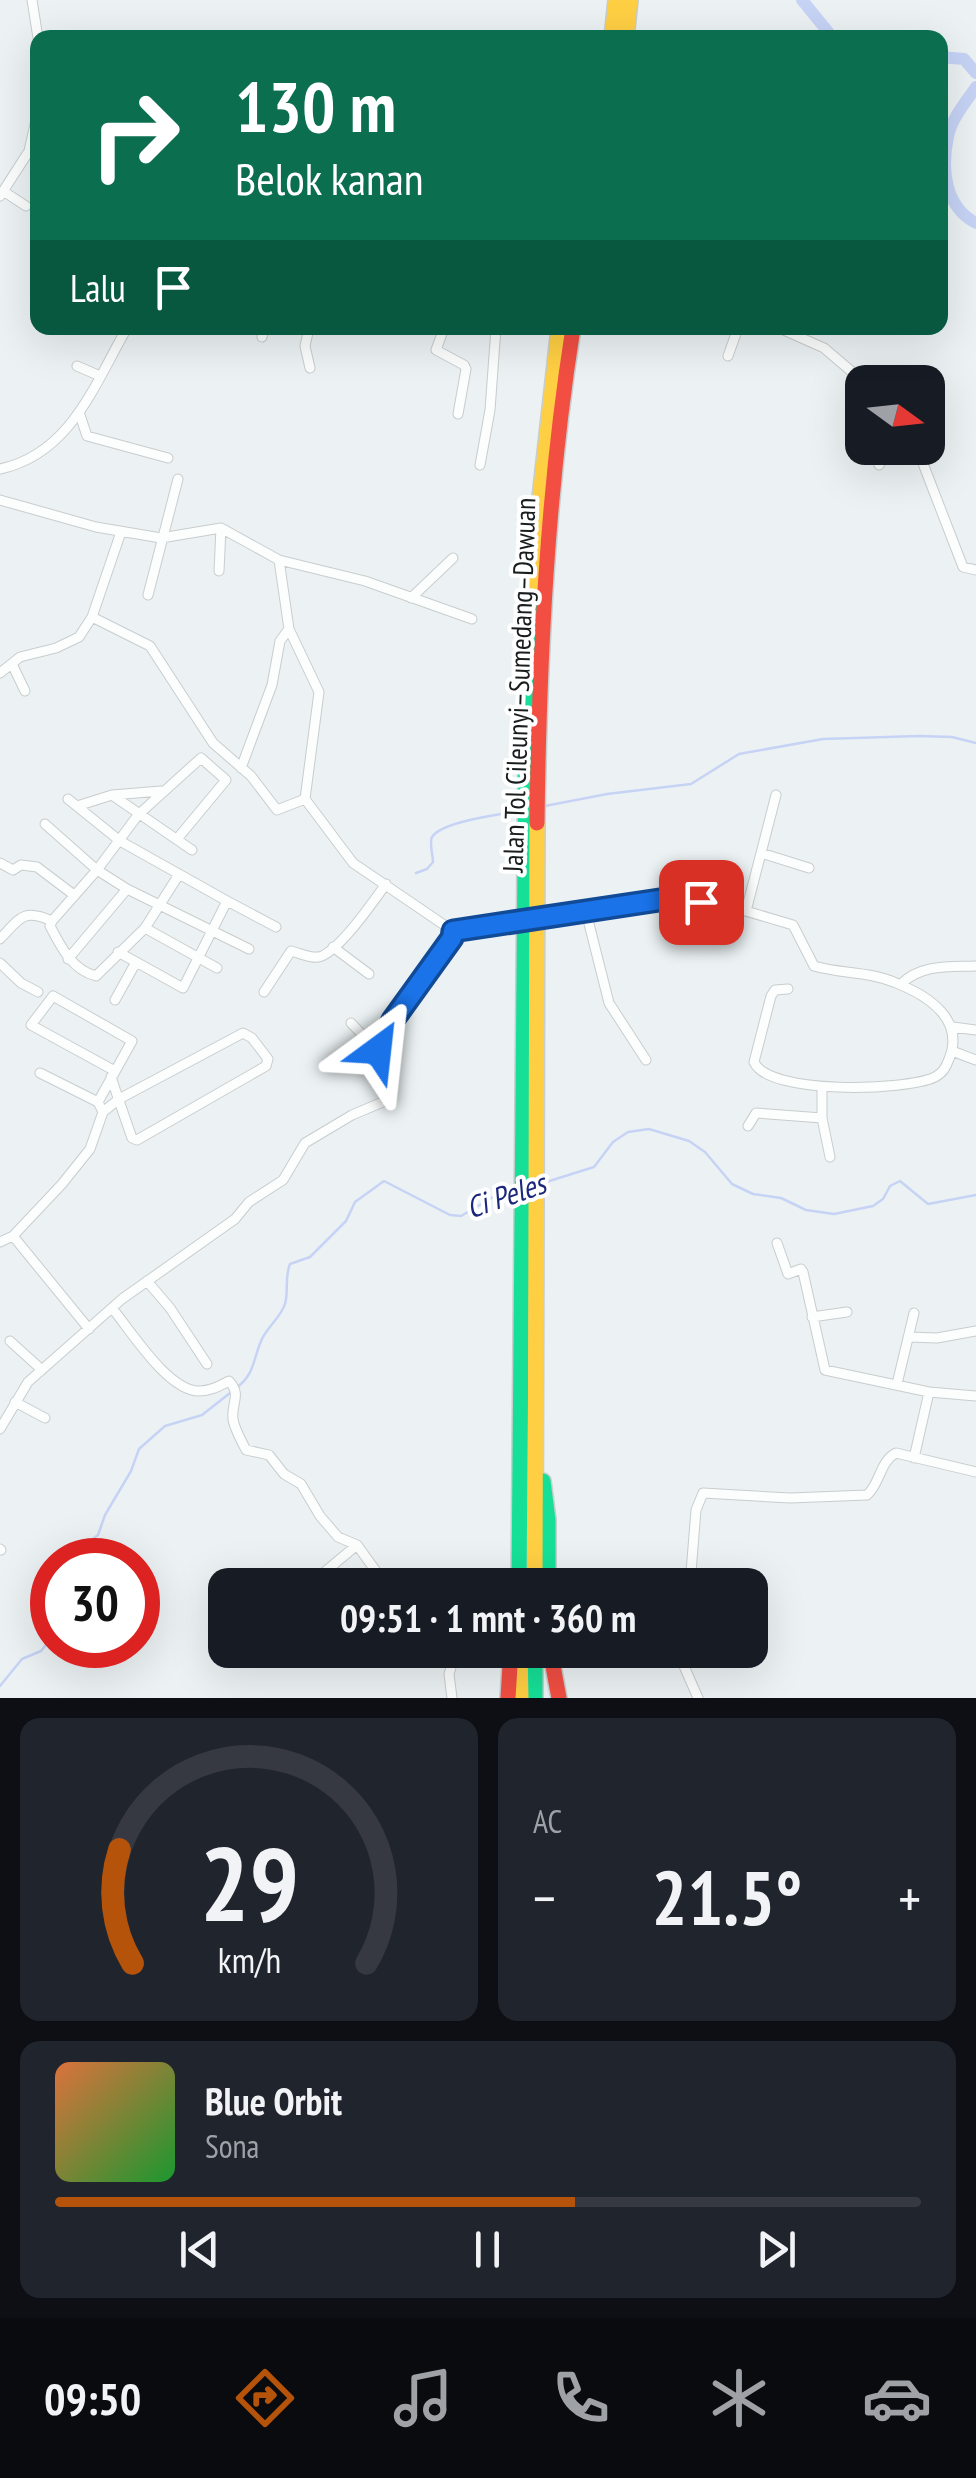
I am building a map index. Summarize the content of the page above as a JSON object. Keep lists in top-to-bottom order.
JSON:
{
  "streets": {
    "highway": ["Jalan Tol Cileunyi–Sumedang–Dawuan"]
  },
  "water": ["Ci Peles"],
  "north": "right",
  "page": {
    "turn": ["130 m", "Belok kanan"],
    "then": "Lalu",
    "limit": "30",
    "trip": "09:51 · 1 mnt · 360 m",
    "tile": "AC",
    "heat": ["−", "21.5°", "+"],
    "song": ["Blue Orbit", "Sona"],
    "tabs": "09:50",
    "gauge": ["29", "km/h"]
  }
}
